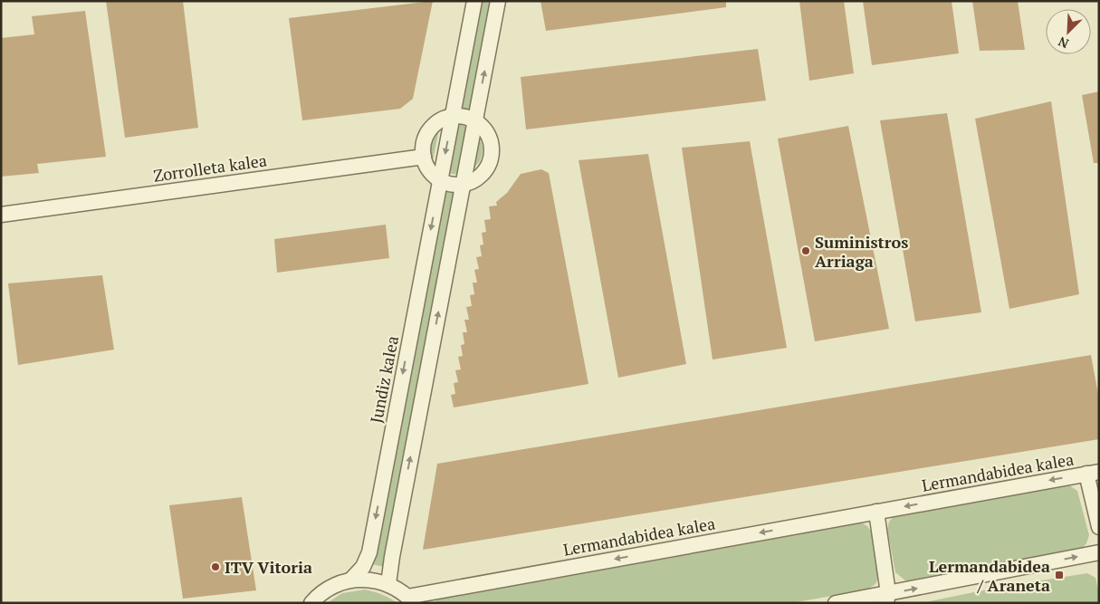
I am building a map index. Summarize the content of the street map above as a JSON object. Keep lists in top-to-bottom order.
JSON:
{
  "streets": {
    "street": ["Zorrolleta kalea", "Jundiz kalea", "Lermandabidea kalea"]
  },
  "places": {
    "other": ["Suministros Arriaga", "ITV Vitoria"],
    "transit": ["Lermandabidea / Araneta"]
  },
  "north": "bottom left"
}
